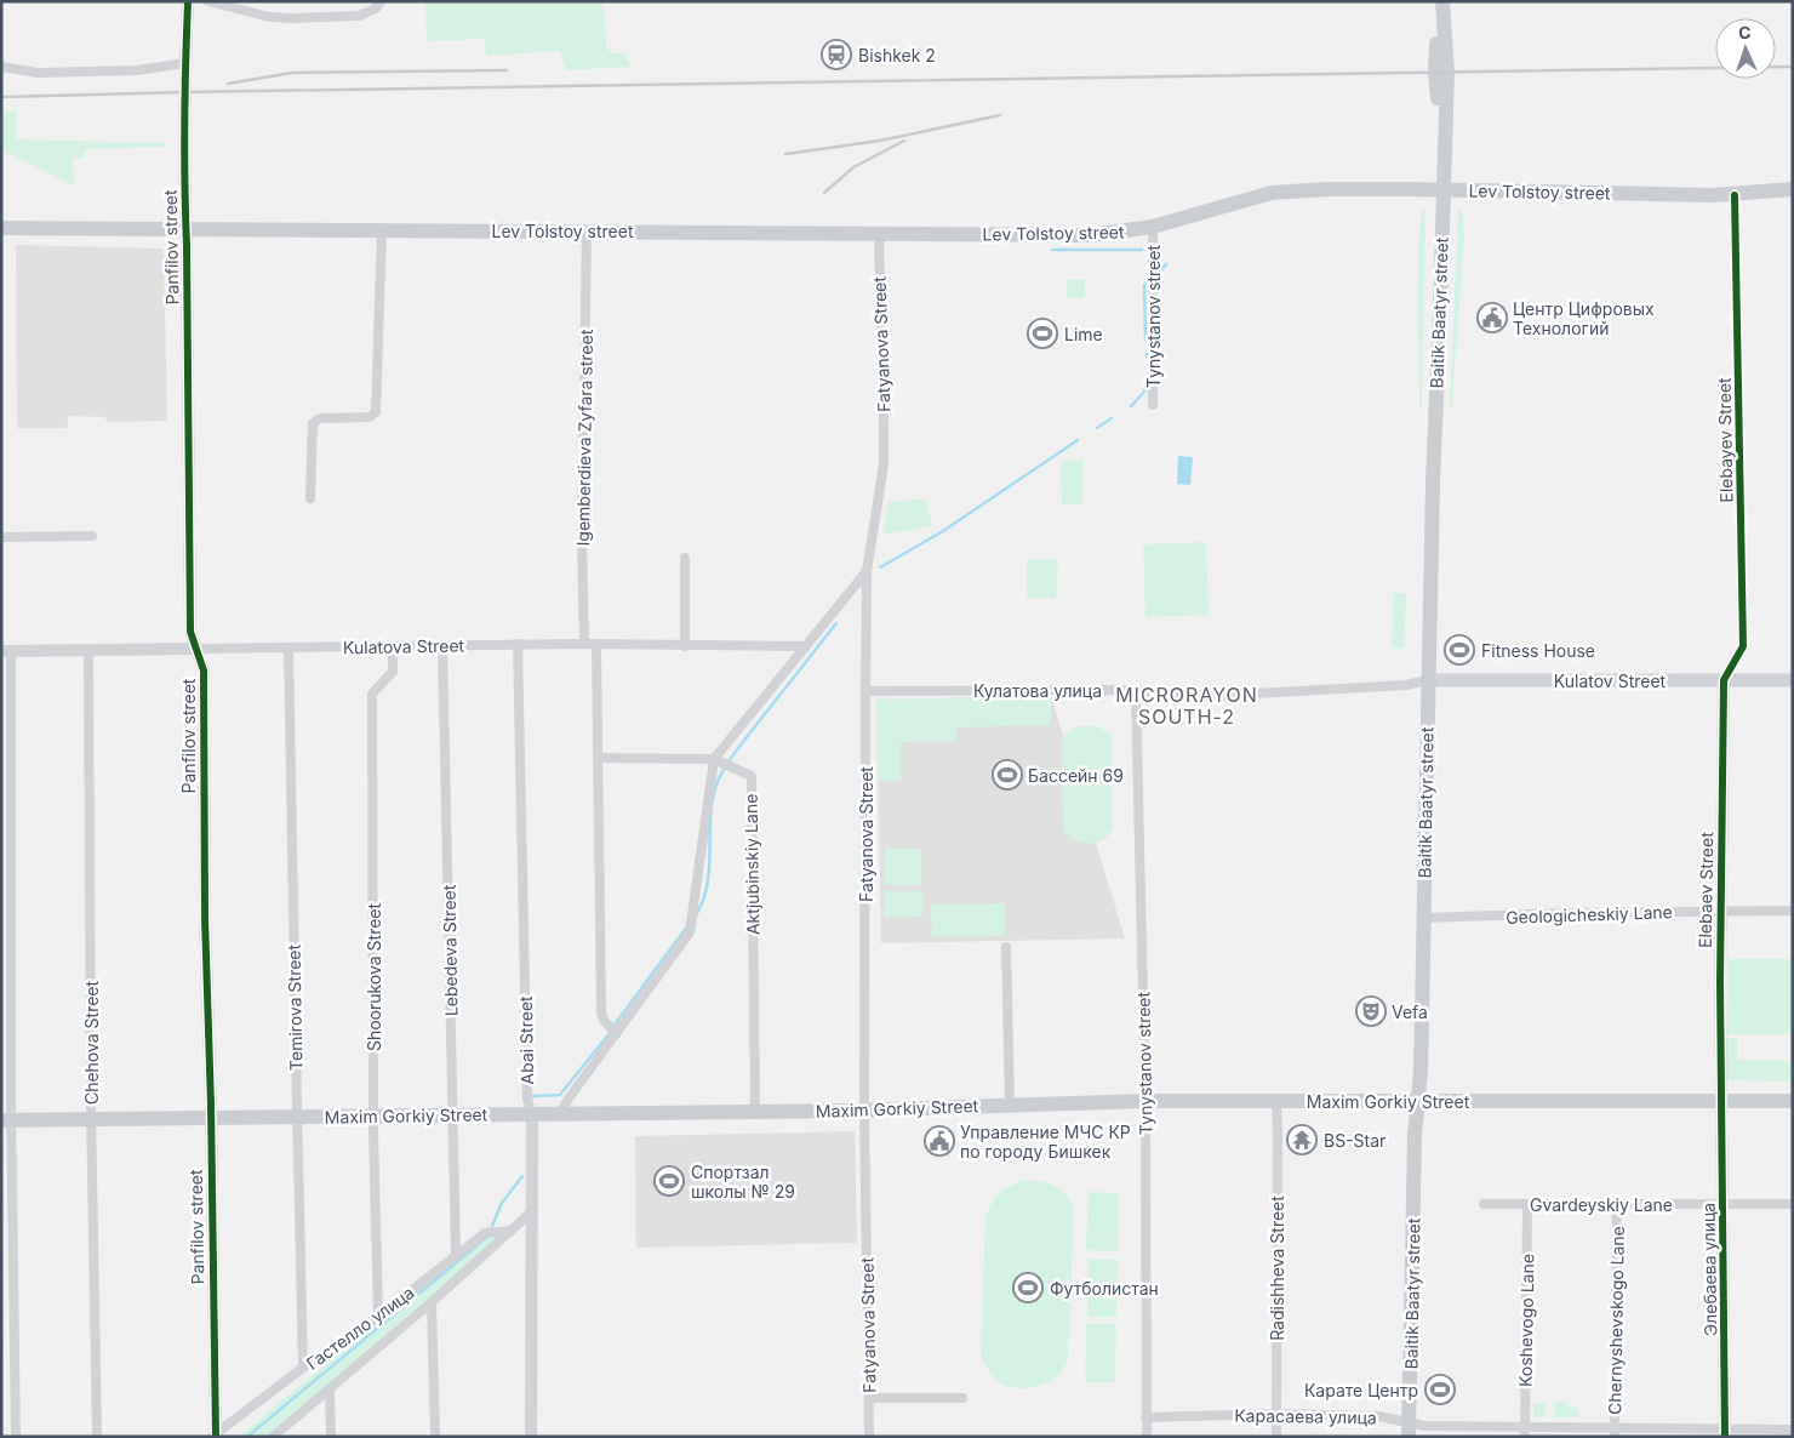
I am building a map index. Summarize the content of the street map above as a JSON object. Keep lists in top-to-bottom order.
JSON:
{
  "streets": {
    "main road": [
      "Lev Tolstoy street",
      "Baitik Baatyr street",
      "Kulatov Street",
      "Maxim Gorkiy Street"
    ],
    "street": [
      "Panfilov street",
      "Tynystanov street",
      "Fatyanova Street",
      "Igemberdieva Zyfara street",
      "Elebayev Street",
      "Kulatova Street",
      "Кулатова улица",
      "Aktjubinskiy Lane",
      "Elebaev Street",
      "Geologicheskiy Lane",
      "Lebedeva Street",
      "Shoorukova Street",
      "Temirova Street",
      "Abai Street",
      "Chehova Street",
      "Gvardeyskiy Lane",
      "Radishheva Street",
      "Элебаева улица",
      "Koshevogo Lane",
      "Chernyshevskogo Lane",
      "Гастелло улица",
      "Карасаева улица"
    ]
  },
  "crossings": [
    ["Lev Tolstoy street", "Panfilov street"],
    ["Lev Tolstoy street", "Tynystanov street"],
    ["Lev Tolstoy street", "Fatyanova Street"],
    ["Lev Tolstoy street", "Igemberdieva Zyfara street"],
    ["Lev Tolstoy street", "Elebayev Street"],
    ["Panfilov street", "Kulatova Street"],
    ["Panfilov street", "Maxim Gorkiy Street"],
    ["Panfilov street", "Гастелло улица"],
    ["Baitik Baatyr street", "Kulatov Street"],
    ["Baitik Baatyr street", "Кулатова улица"],
    ["Baitik Baatyr street", "Geologicheskiy Lane"],
    ["Baitik Baatyr street", "Maxim Gorkiy Street"],
    ["Baitik Baatyr street", "Карасаева улица"],
    ["Tynystanov street", "Кулатова улица"],
    ["Tynystanov street", "Maxim Gorkiy Street"],
    ["Tynystanov street", "Карасаева улица"],
    ["Fatyanova Street", "Кулатова улица"],
    ["Fatyanova Street", "Maxim Gorkiy Street"],
    ["Igemberdieva Zyfara street", "Kulatova Street"],
    ["Elebayev Street", "Kulatov Street"],
    ["Elebayev Street", "Elebaev Street"],
    ["Kulatova Street", "Lebedeva Street"],
    ["Kulatova Street", "Shoorukova Street"],
    ["Kulatova Street", "Temirova Street"],
    ["Kulatova Street", "Abai Street"],
    ["Kulatova Street", "Chehova Street"],
    ["Kulatov Street", "Кулатова улица"],
    ["Kulatov Street", "Elebaev Street"],
    ["Aktjubinskiy Lane", "Maxim Gorkiy Street"],
    ["Elebaev Street", "Geologicheskiy Lane"],
    ["Elebaev Street", "Maxim Gorkiy Street"],
    ["Elebaev Street", "Элебаева улица"],
    ["Lebedeva Street", "Maxim Gorkiy Street"],
    ["Lebedeva Street", "Гастелло улица"],
    ["Shoorukova Street", "Maxim Gorkiy Street"],
    ["Shoorukova Street", "Гастелло улица"],
    ["Temirova Street", "Maxim Gorkiy Street"],
    ["Temirova Street", "Гастелло улица"],
    ["Abai Street", "Maxim Gorkiy Street"],
    ["Abai Street", "Гастелло улица"],
    ["Chehova Street", "Maxim Gorkiy Street"],
    ["Maxim Gorkiy Street", "Radishheva Street"],
    ["Maxim Gorkiy Street", "Элебаева улица"],
    ["Gvardeyskiy Lane", "Элебаева улица"],
    ["Gvardeyskiy Lane", "Koshevogo Lane"],
    ["Gvardeyskiy Lane", "Chernyshevskogo Lane"],
    ["Radishheva Street", "Карасаева улица"],
    ["Элебаева улица", "Карасаева улица"],
    ["Koshevogo Lane", "Карасаева улица"],
    ["Chernyshevskogo Lane", "Карасаева улица"]
  ],
  "districts": ["MICRORAYON SOUTH-2"],
  "places": {
    "station": ["Bishkek 2"],
    "public building": ["Центр Цифровых Технологий", "Управление МЧС КР по городу Бишкек"],
    "sports": [
      "Lime",
      "Fitness House",
      "Бассейн 69",
      "Спортзал школы № 29",
      "Футболистан",
      "Карате Центр"
    ],
    "theatre": ["Vefa"],
    "temple": ["BS-Star"]
  },
  "north": "top"
}
